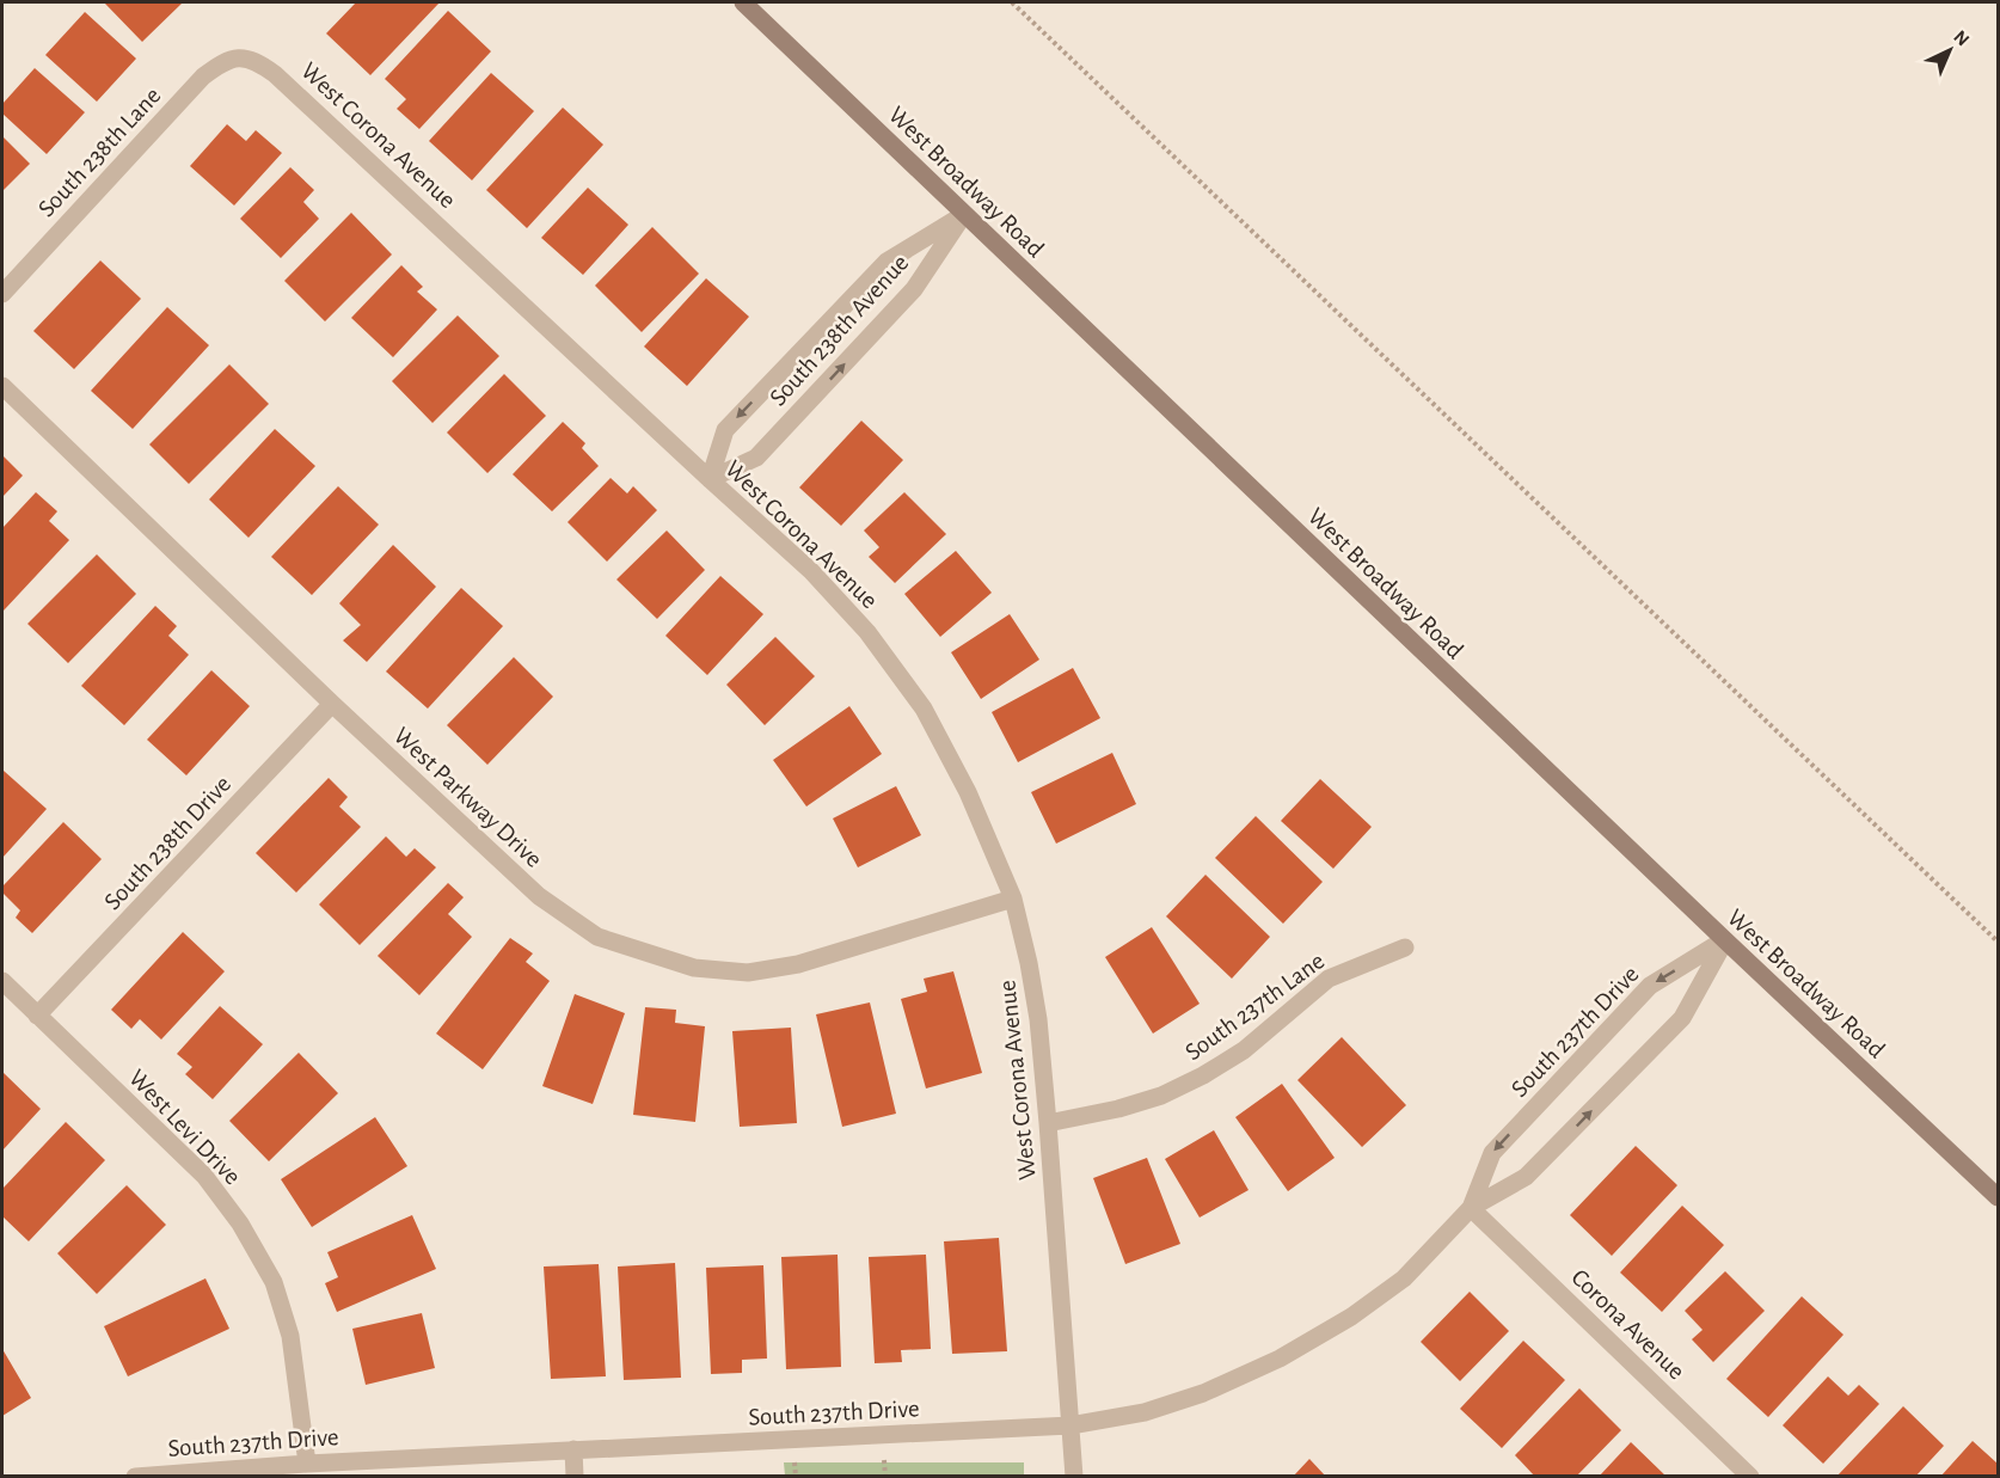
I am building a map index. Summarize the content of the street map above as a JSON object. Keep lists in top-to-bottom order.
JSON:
{
  "streets": {
    "main road": ["West Broadway Road"],
    "street": [
      "West Corona Avenue",
      "South 238th Lane",
      "South 238th Avenue",
      "West Parkway Drive",
      "South 238th Drive",
      "South 237th Lane",
      "South 237th Drive",
      "West Levi Drive",
      "Corona Avenue"
    ]
  },
  "crossings": [
    ["West Corona Avenue", "South 238th Lane"],
    ["West Corona Avenue", "South 238th Avenue"],
    ["West Corona Avenue", "West Parkway Drive"],
    ["West Corona Avenue", "South 237th Lane"],
    ["West Corona Avenue", "South 237th Drive"],
    ["West Broadway Road", "South 238th Avenue"],
    ["West Broadway Road", "South 237th Drive"],
    ["West Parkway Drive", "South 238th Drive"],
    ["South 238th Drive", "West Levi Drive"],
    ["South 237th Drive", "West Levi Drive"],
    ["South 237th Drive", "Corona Avenue"]
  ],
  "north": "top right"
}
